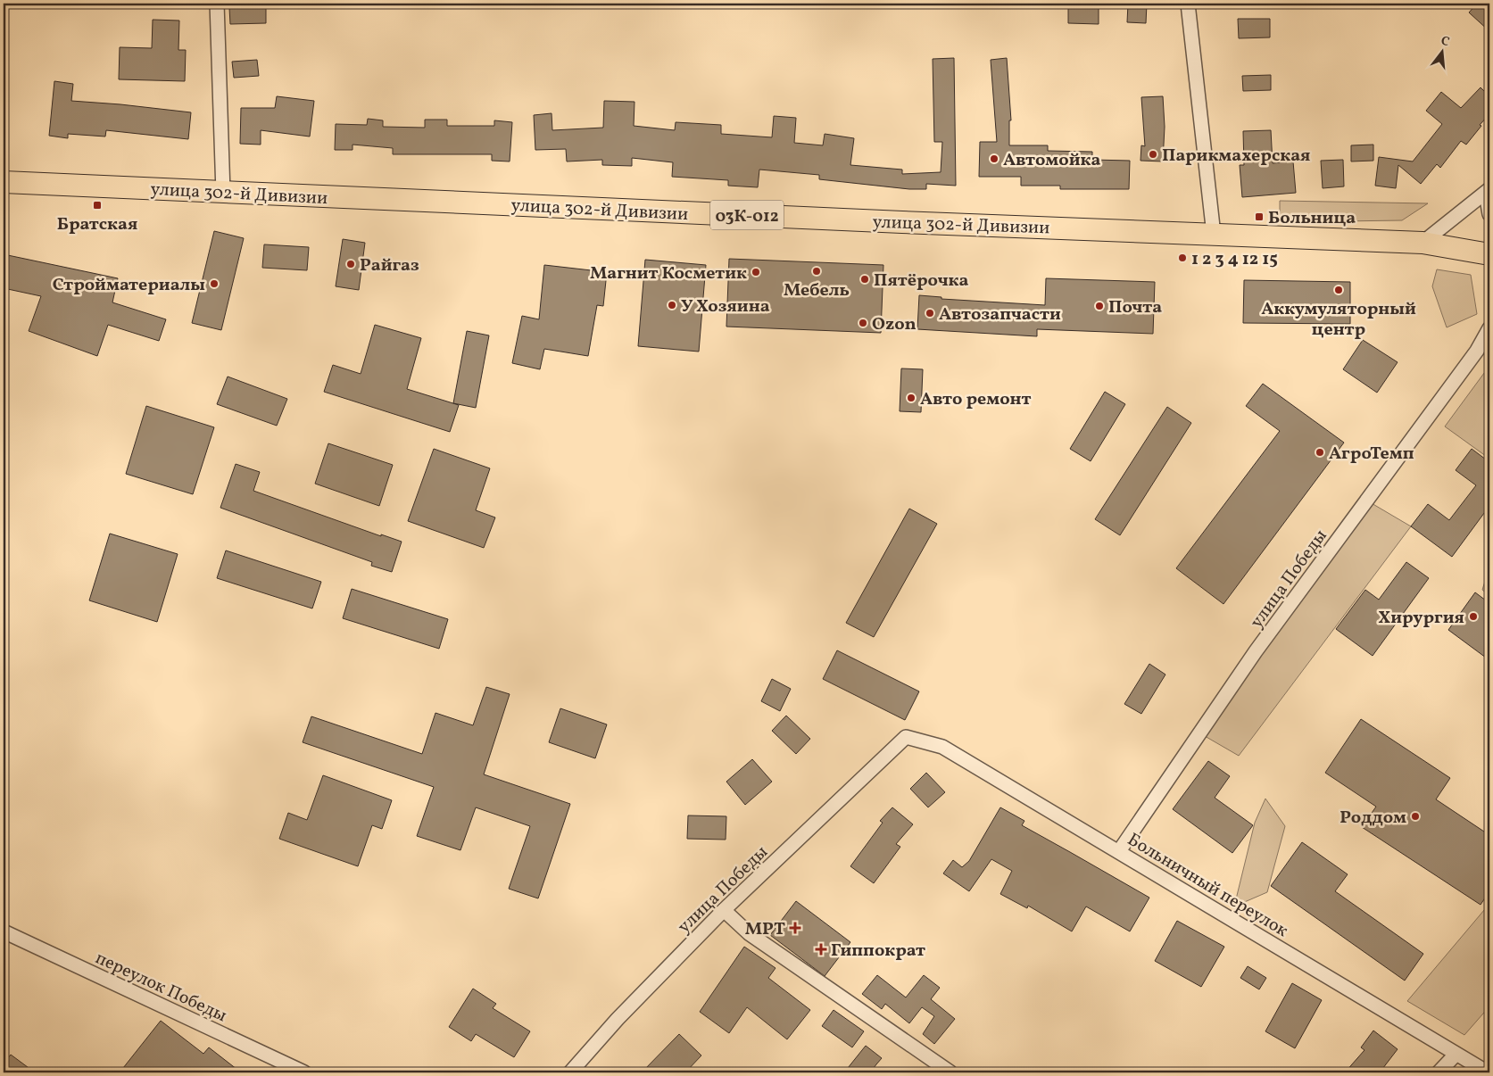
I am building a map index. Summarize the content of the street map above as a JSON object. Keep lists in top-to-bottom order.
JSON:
{
  "streets": {
    "main road": ["улица 302-й Дивизии", "03К-012"],
    "street": ["улица Победы", "Больничный переулок", "переулок Победы"]
  },
  "crossings": [
    ["улица Победы", "Больничный переулок"]
  ],
  "places": {
    "other": [
      "Парикмахерская",
      "Автомойка",
      "1 2 3 4 12 15",
      "Райгаз",
      "Мебель",
      "Магнит Косметик",
      "Пятёрочка",
      "Стройматериалы",
      "Аккумуляторный центр",
      "У Хозяина",
      "Почта",
      "Автозапчасти",
      "Ozon",
      "Авто ремонт",
      "АгроТемп",
      "Хирургия",
      "Роддом"
    ],
    "transit": ["Братская", "Больница"],
    "health": ["МРТ", "Гиппократ"]
  },
  "north": "top"
}
